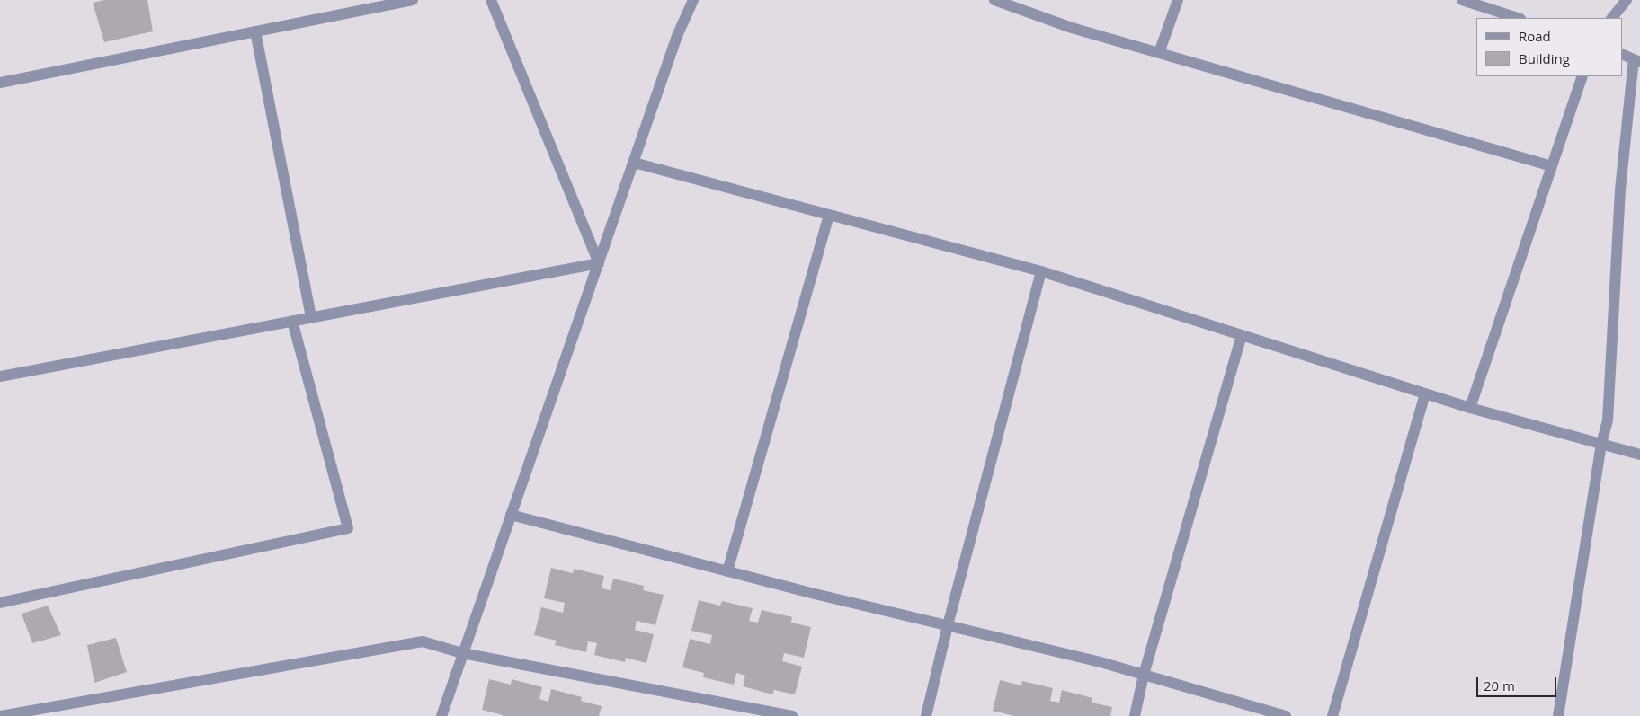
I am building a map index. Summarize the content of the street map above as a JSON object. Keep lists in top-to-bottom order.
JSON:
{
  "legend": ["Road", "Building"],
  "scale_bar": "20 m"
}
